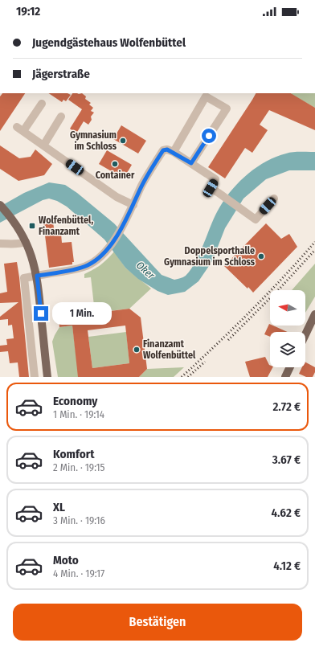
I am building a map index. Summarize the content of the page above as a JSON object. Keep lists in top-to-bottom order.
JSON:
{
  "water": ["Oker"],
  "places": {
    "other": [
      "Gymnasium im Schloss",
      "Container",
      "Doppelsporthalle Gymnasium im Schloss",
      "Finanzamt Wolfenbüttel"
    ],
    "transit": ["Wolfenbüttel, Finanzamt"]
  },
  "north": "left",
  "page": {
    "status": "19:12",
    "banner": ["Jugendgästehaus Wolfenbüttel", "Jägerstraße"],
    "bubble": "1 Min.",
    "list": [
      {
        "name": "Economy",
        "note": "1 Min. · 19:14",
        "value": "2.72 €"
      },
      {
        "name": "Komfort",
        "note": "2 Min. · 19:15",
        "value": "3.67 €"
      },
      {
        "name": "XL",
        "note": "3 Min. · 19:16",
        "value": "4.62 €"
      },
      {
        "name": "Moto",
        "note": "4 Min. · 19:17",
        "value": "4.12 €"
      }
    ],
    "buttons": "Bestätigen"
  }
}
